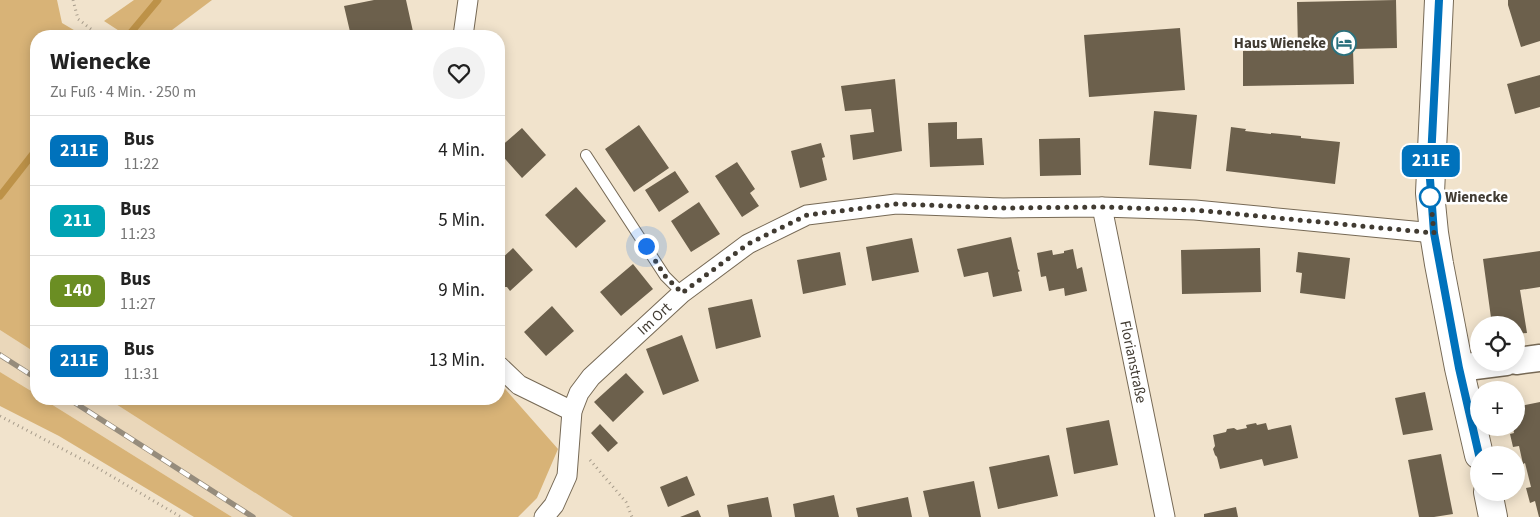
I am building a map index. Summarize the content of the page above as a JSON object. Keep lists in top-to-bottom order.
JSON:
{
  "streets": {
    "street": ["Im Ort", "Florianstraße"]
  },
  "crossings": [
    ["Im Ort", "Florianstraße"]
  ],
  "places": {
    "hotel": ["Haus Wieneke"],
    "other": ["Wienecke"]
  },
  "lines": ["bus line 211E"],
  "page": {
    "on_map": "211E",
    "heading": ["Wienecke", "Zu Fuß · 4 Min. · 250 m"],
    "list": [
      {
        "mark": "211E",
        "name": "Bus",
        "note": "11:22",
        "value": "4 Min."
      },
      {
        "mark": "211",
        "name": "Bus",
        "note": "11:23",
        "value": "5 Min."
      },
      {
        "mark": "140",
        "name": "Bus",
        "note": "11:27",
        "value": "9 Min."
      },
      {
        "mark": "211E",
        "name": "Bus",
        "note": "11:31",
        "value": "13 Min."
      }
    ],
    "map_buttons": ["+", "−"]
  }
}
